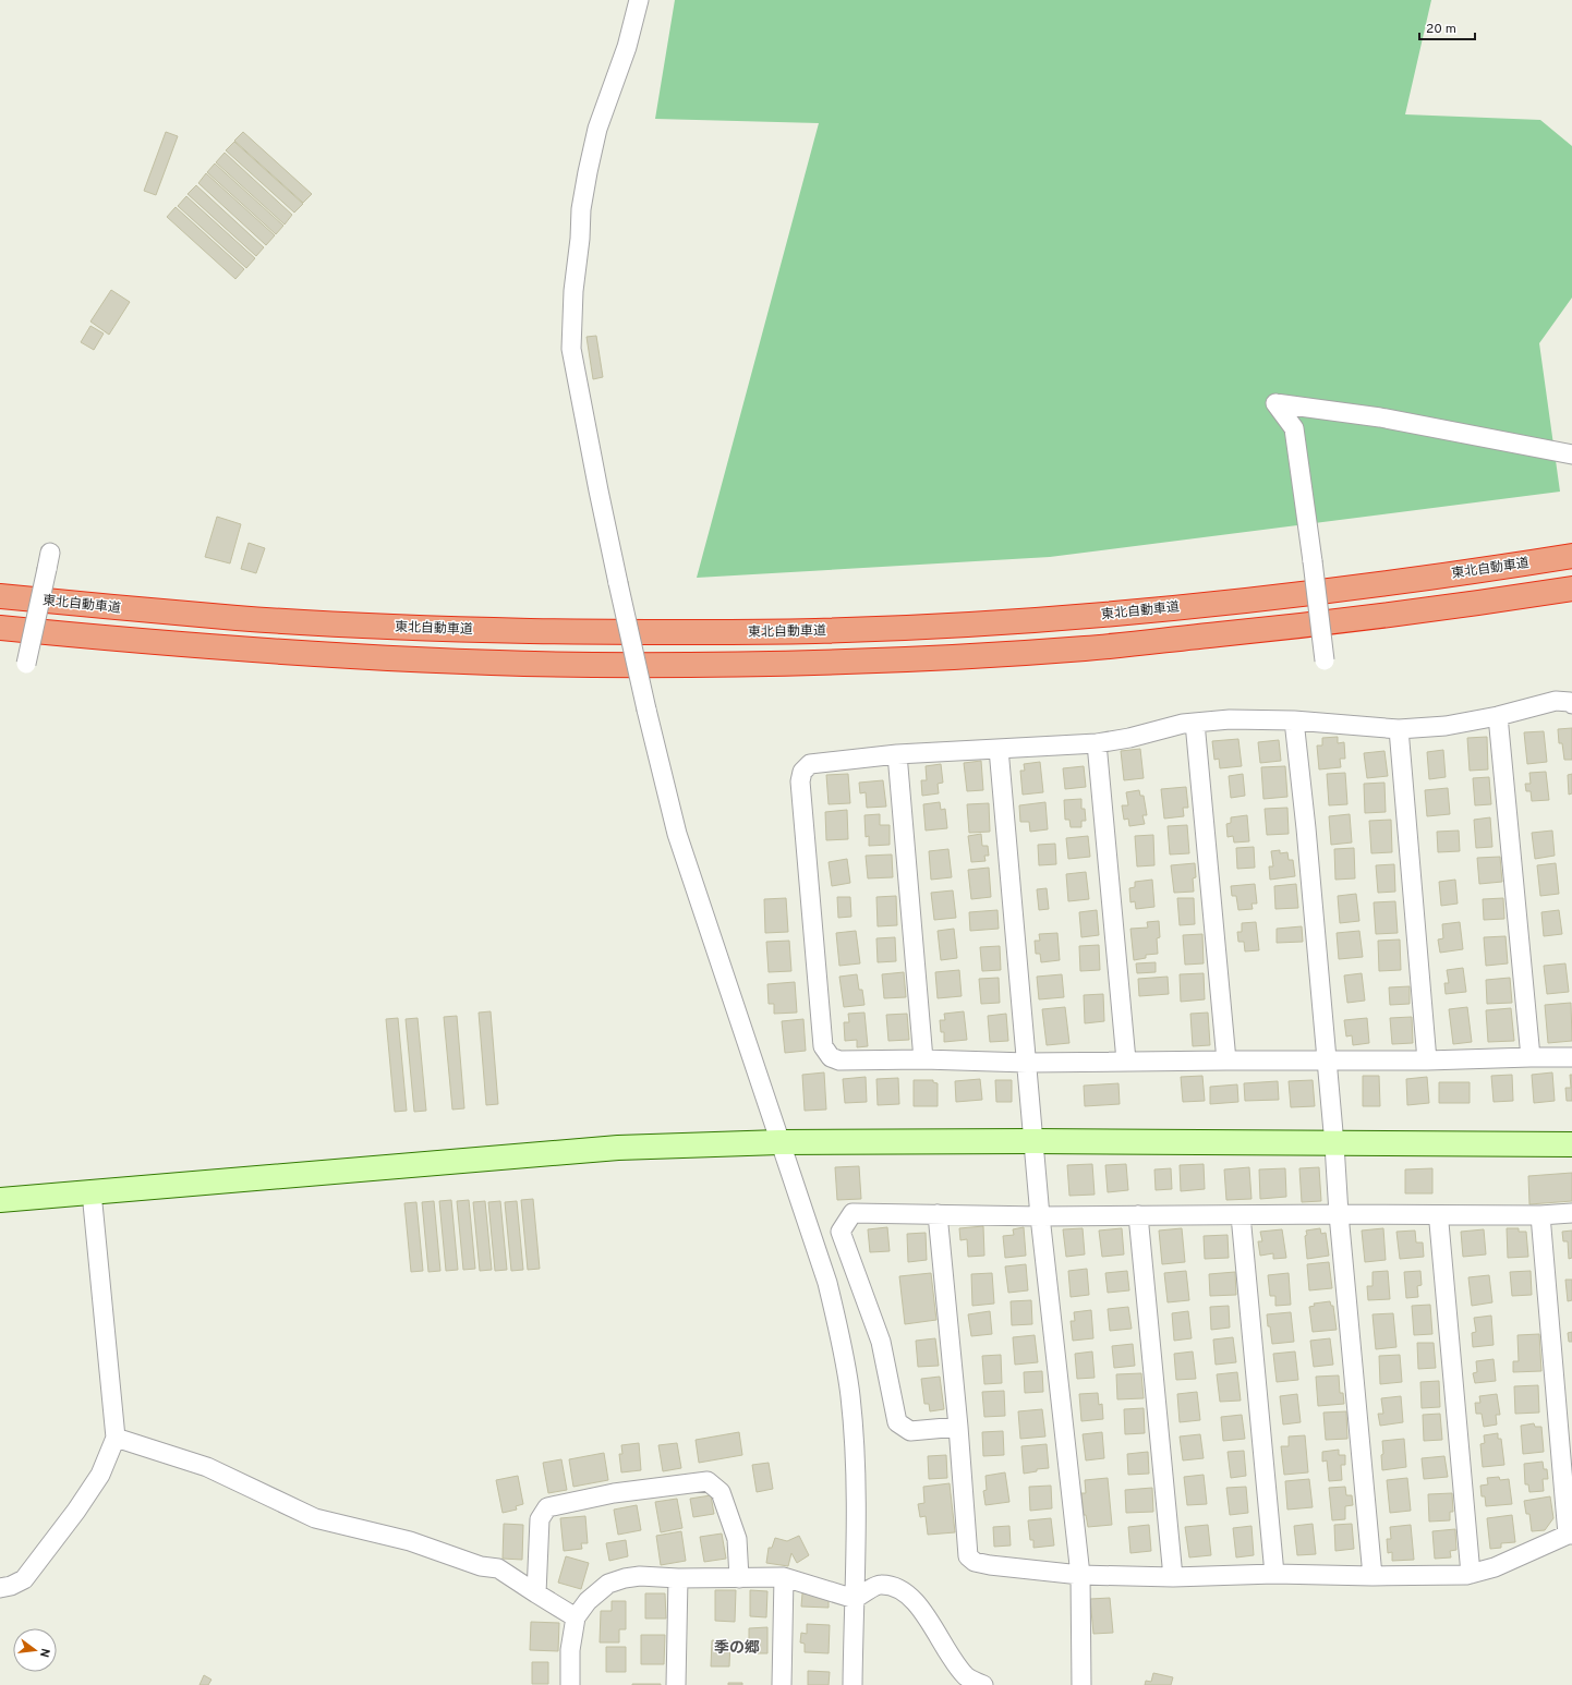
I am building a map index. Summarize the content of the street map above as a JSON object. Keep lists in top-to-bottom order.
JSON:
{
  "streets": {
    "highway": ["東北自動車道"]
  },
  "districts": ["季の郷"],
  "scale_bar": "20 m",
  "north": "right"
}
